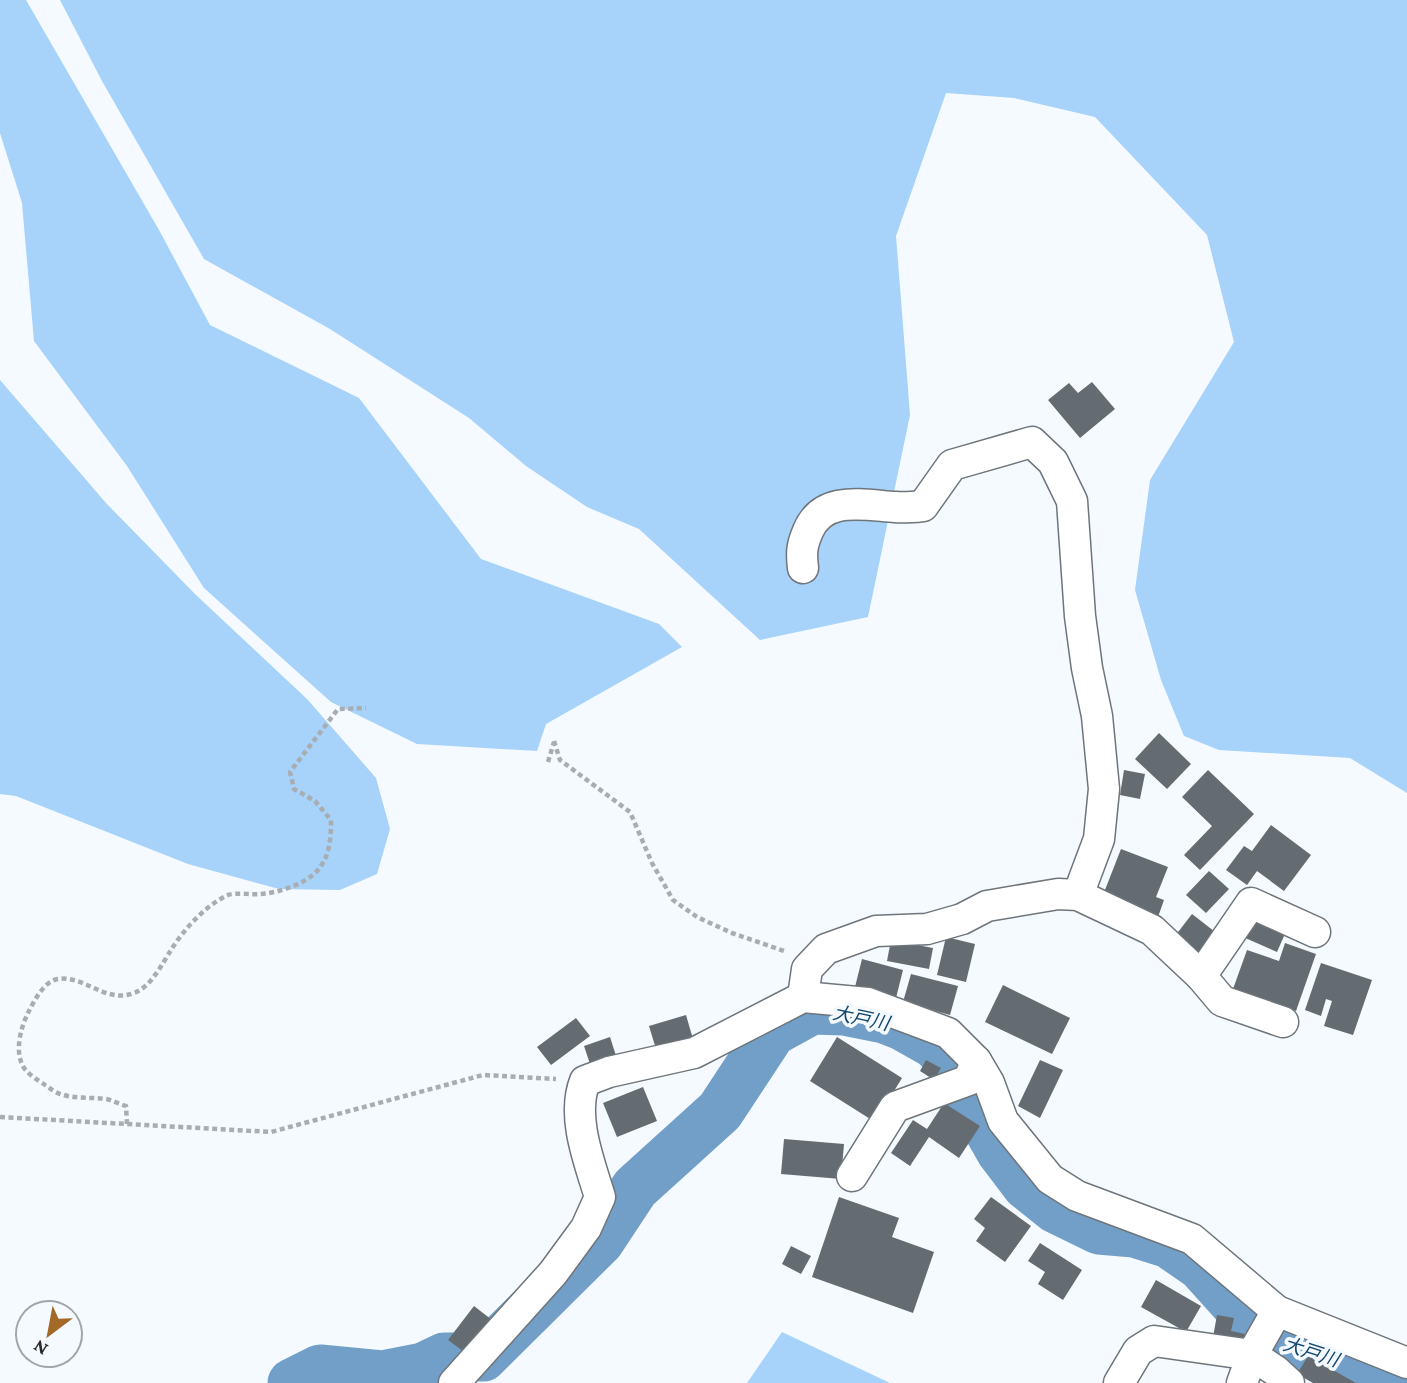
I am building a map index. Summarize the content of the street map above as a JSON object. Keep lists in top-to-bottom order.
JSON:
{
  "water": ["大戸川"],
  "north": "bottom left"
}
